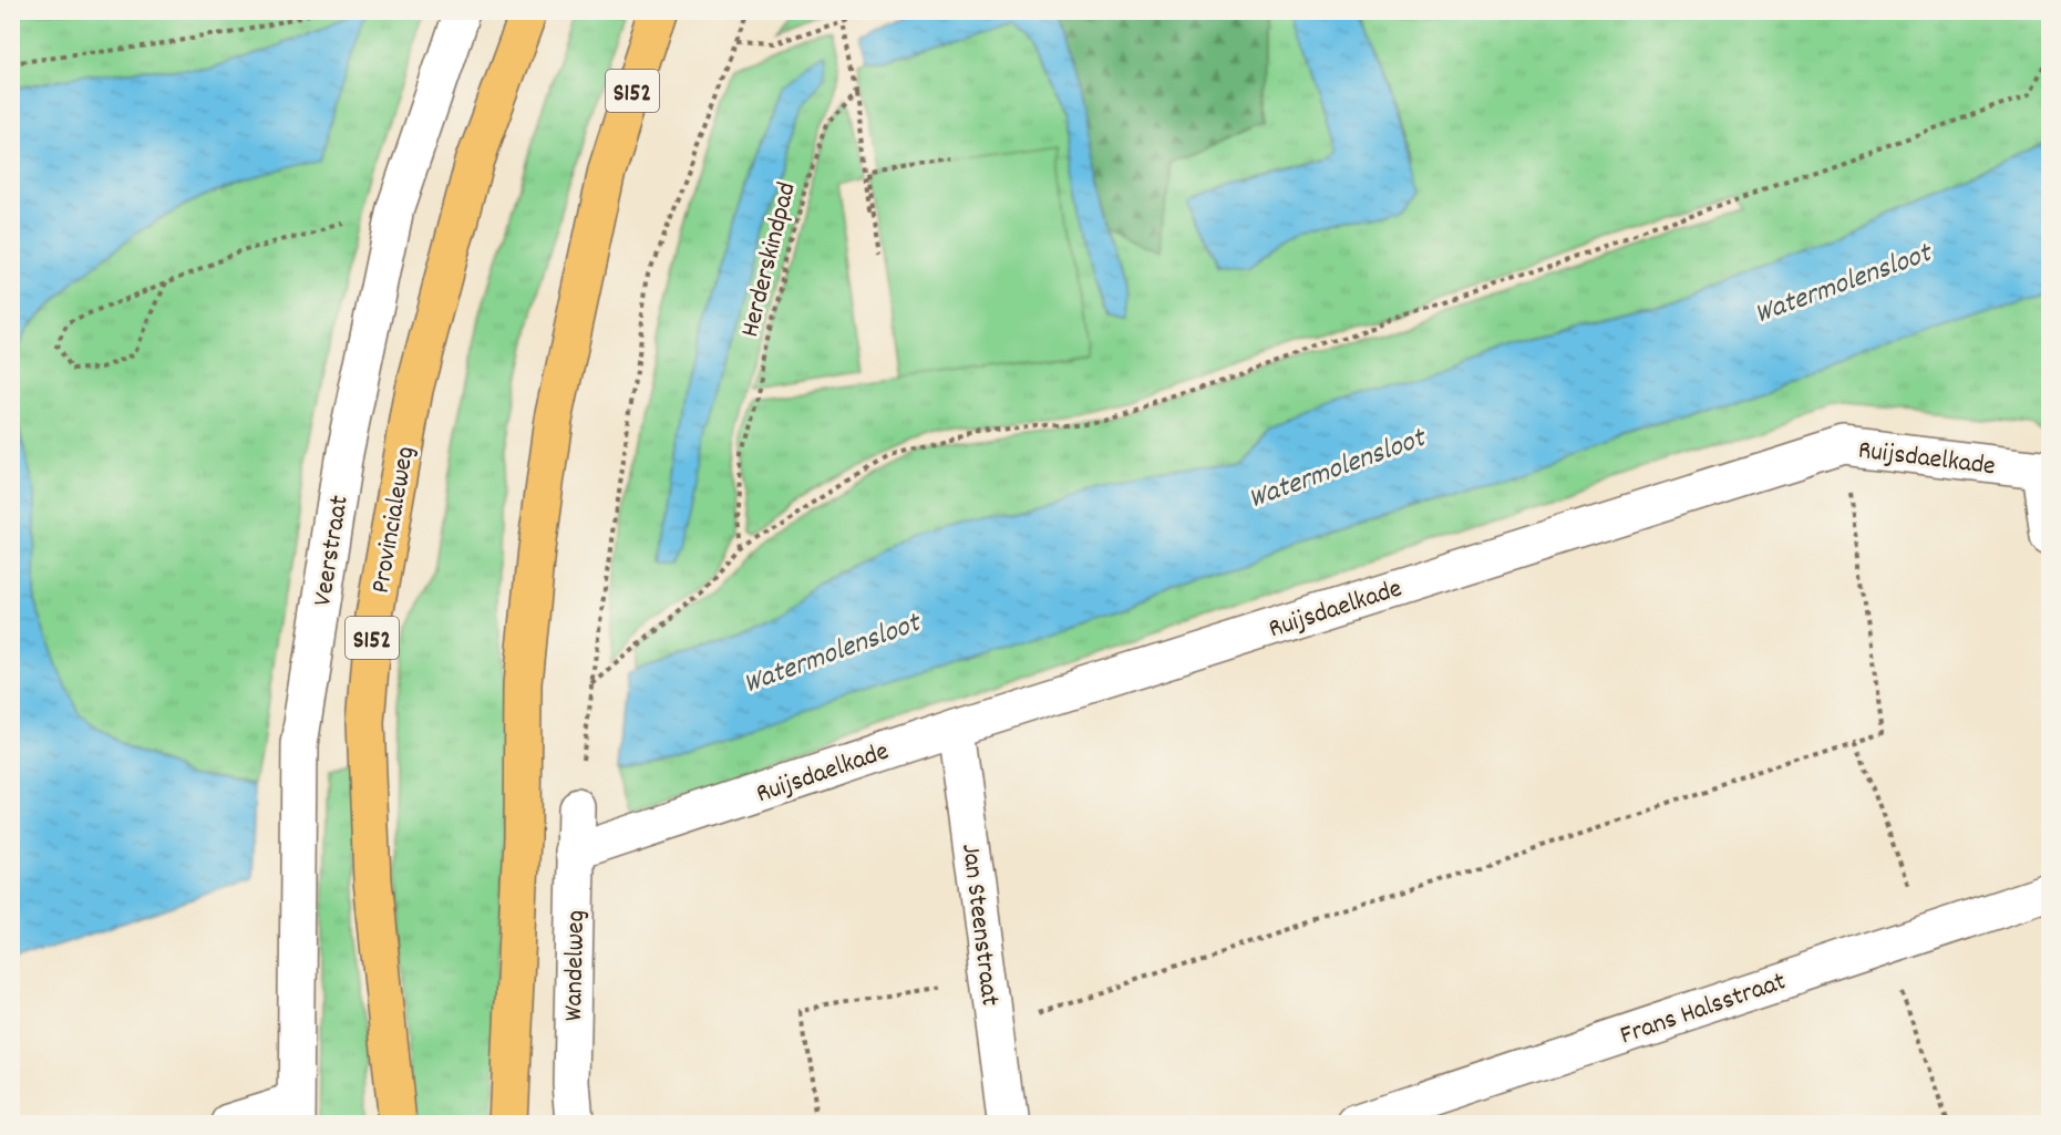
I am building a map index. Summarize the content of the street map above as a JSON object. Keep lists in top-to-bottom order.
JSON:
{
  "streets": {
    "main road": ["S152", "Provincialeweg"],
    "street": [
      "Ruijsdaelkade",
      "Veerstraat",
      "Jan Steenstraat",
      "Wandelweg",
      "Frans Halsstraat"
    ],
    "path": ["Herderskindpad"]
  },
  "crossings": [
    ["Ruijsdaelkade", "Jan Steenstraat"],
    ["Ruijsdaelkade", "Wandelweg"]
  ],
  "water": ["Watermolensloot"]
}
